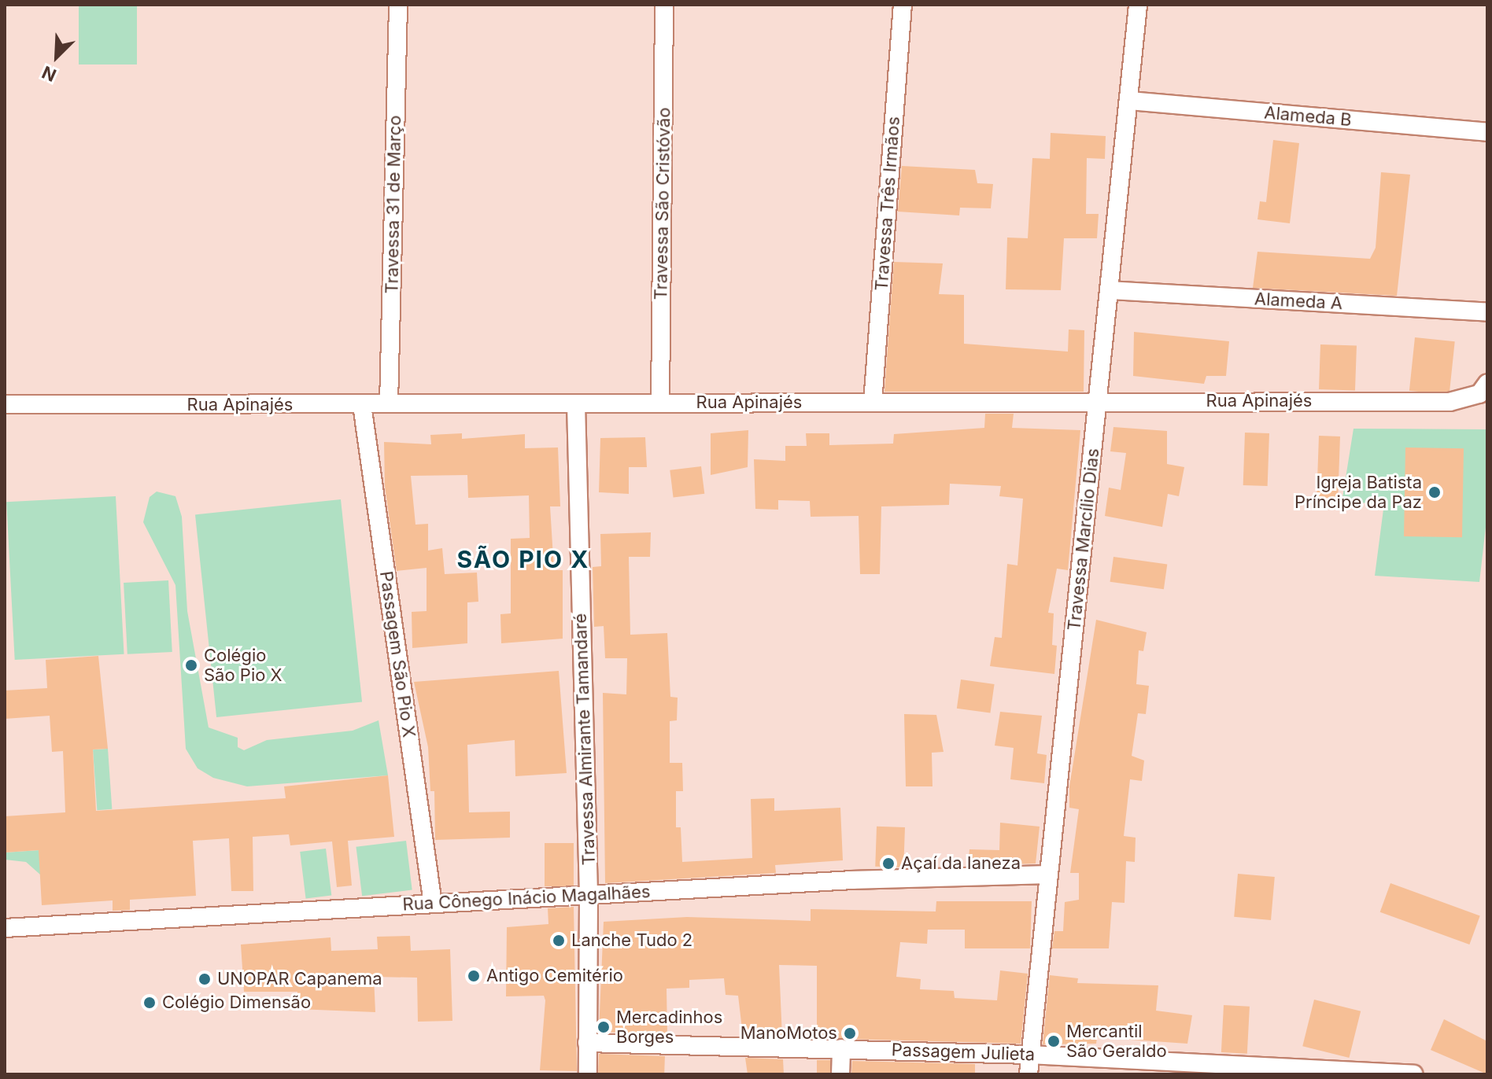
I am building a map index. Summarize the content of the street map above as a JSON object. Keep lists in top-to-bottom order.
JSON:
{
  "streets": {
    "street": [
      "Alameda B",
      "Travessa São Cristóvão",
      "Travessa Três Irmãos",
      "Travessa 31 de Março",
      "Alameda A",
      "Rua Apinajés",
      "Travessa Marcílio Dias",
      "Passagem São Pio X",
      "Travessa Almirante Tamandaré",
      "Rua Cônego Inácio Magalhães",
      "Passagem Julieta"
    ]
  },
  "crossings": [
    ["Alameda B", "Travessa Marcílio Dias"],
    ["Travessa São Cristóvão", "Rua Apinajés"],
    ["Travessa Três Irmãos", "Rua Apinajés"],
    ["Travessa 31 de Março", "Rua Apinajés"],
    ["Alameda A", "Travessa Marcílio Dias"],
    ["Rua Apinajés", "Travessa Marcílio Dias"],
    ["Rua Apinajés", "Passagem São Pio X"],
    ["Rua Apinajés", "Travessa Almirante Tamandaré"],
    ["Travessa Marcílio Dias", "Rua Cônego Inácio Magalhães"],
    ["Travessa Marcílio Dias", "Passagem Julieta"],
    ["Passagem São Pio X", "Rua Cônego Inácio Magalhães"],
    ["Travessa Almirante Tamandaré", "Rua Cônego Inácio Magalhães"],
    ["Travessa Almirante Tamandaré", "Passagem Julieta"]
  ],
  "districts": ["SÃO PIO X"],
  "places": [
    "Igreja Batista Príncipe da Paz",
    "Colégio São Pio X",
    "Açaí da Ianeza",
    "Lanche Tudo 2",
    "Antigo Cemitério",
    "UNOPAR Capanema",
    "Colégio Dimensão",
    "Mercadinhos Borges",
    "ManoMotos",
    "Mercantil São Geraldo"
  ],
  "north": "bottom left"
}
